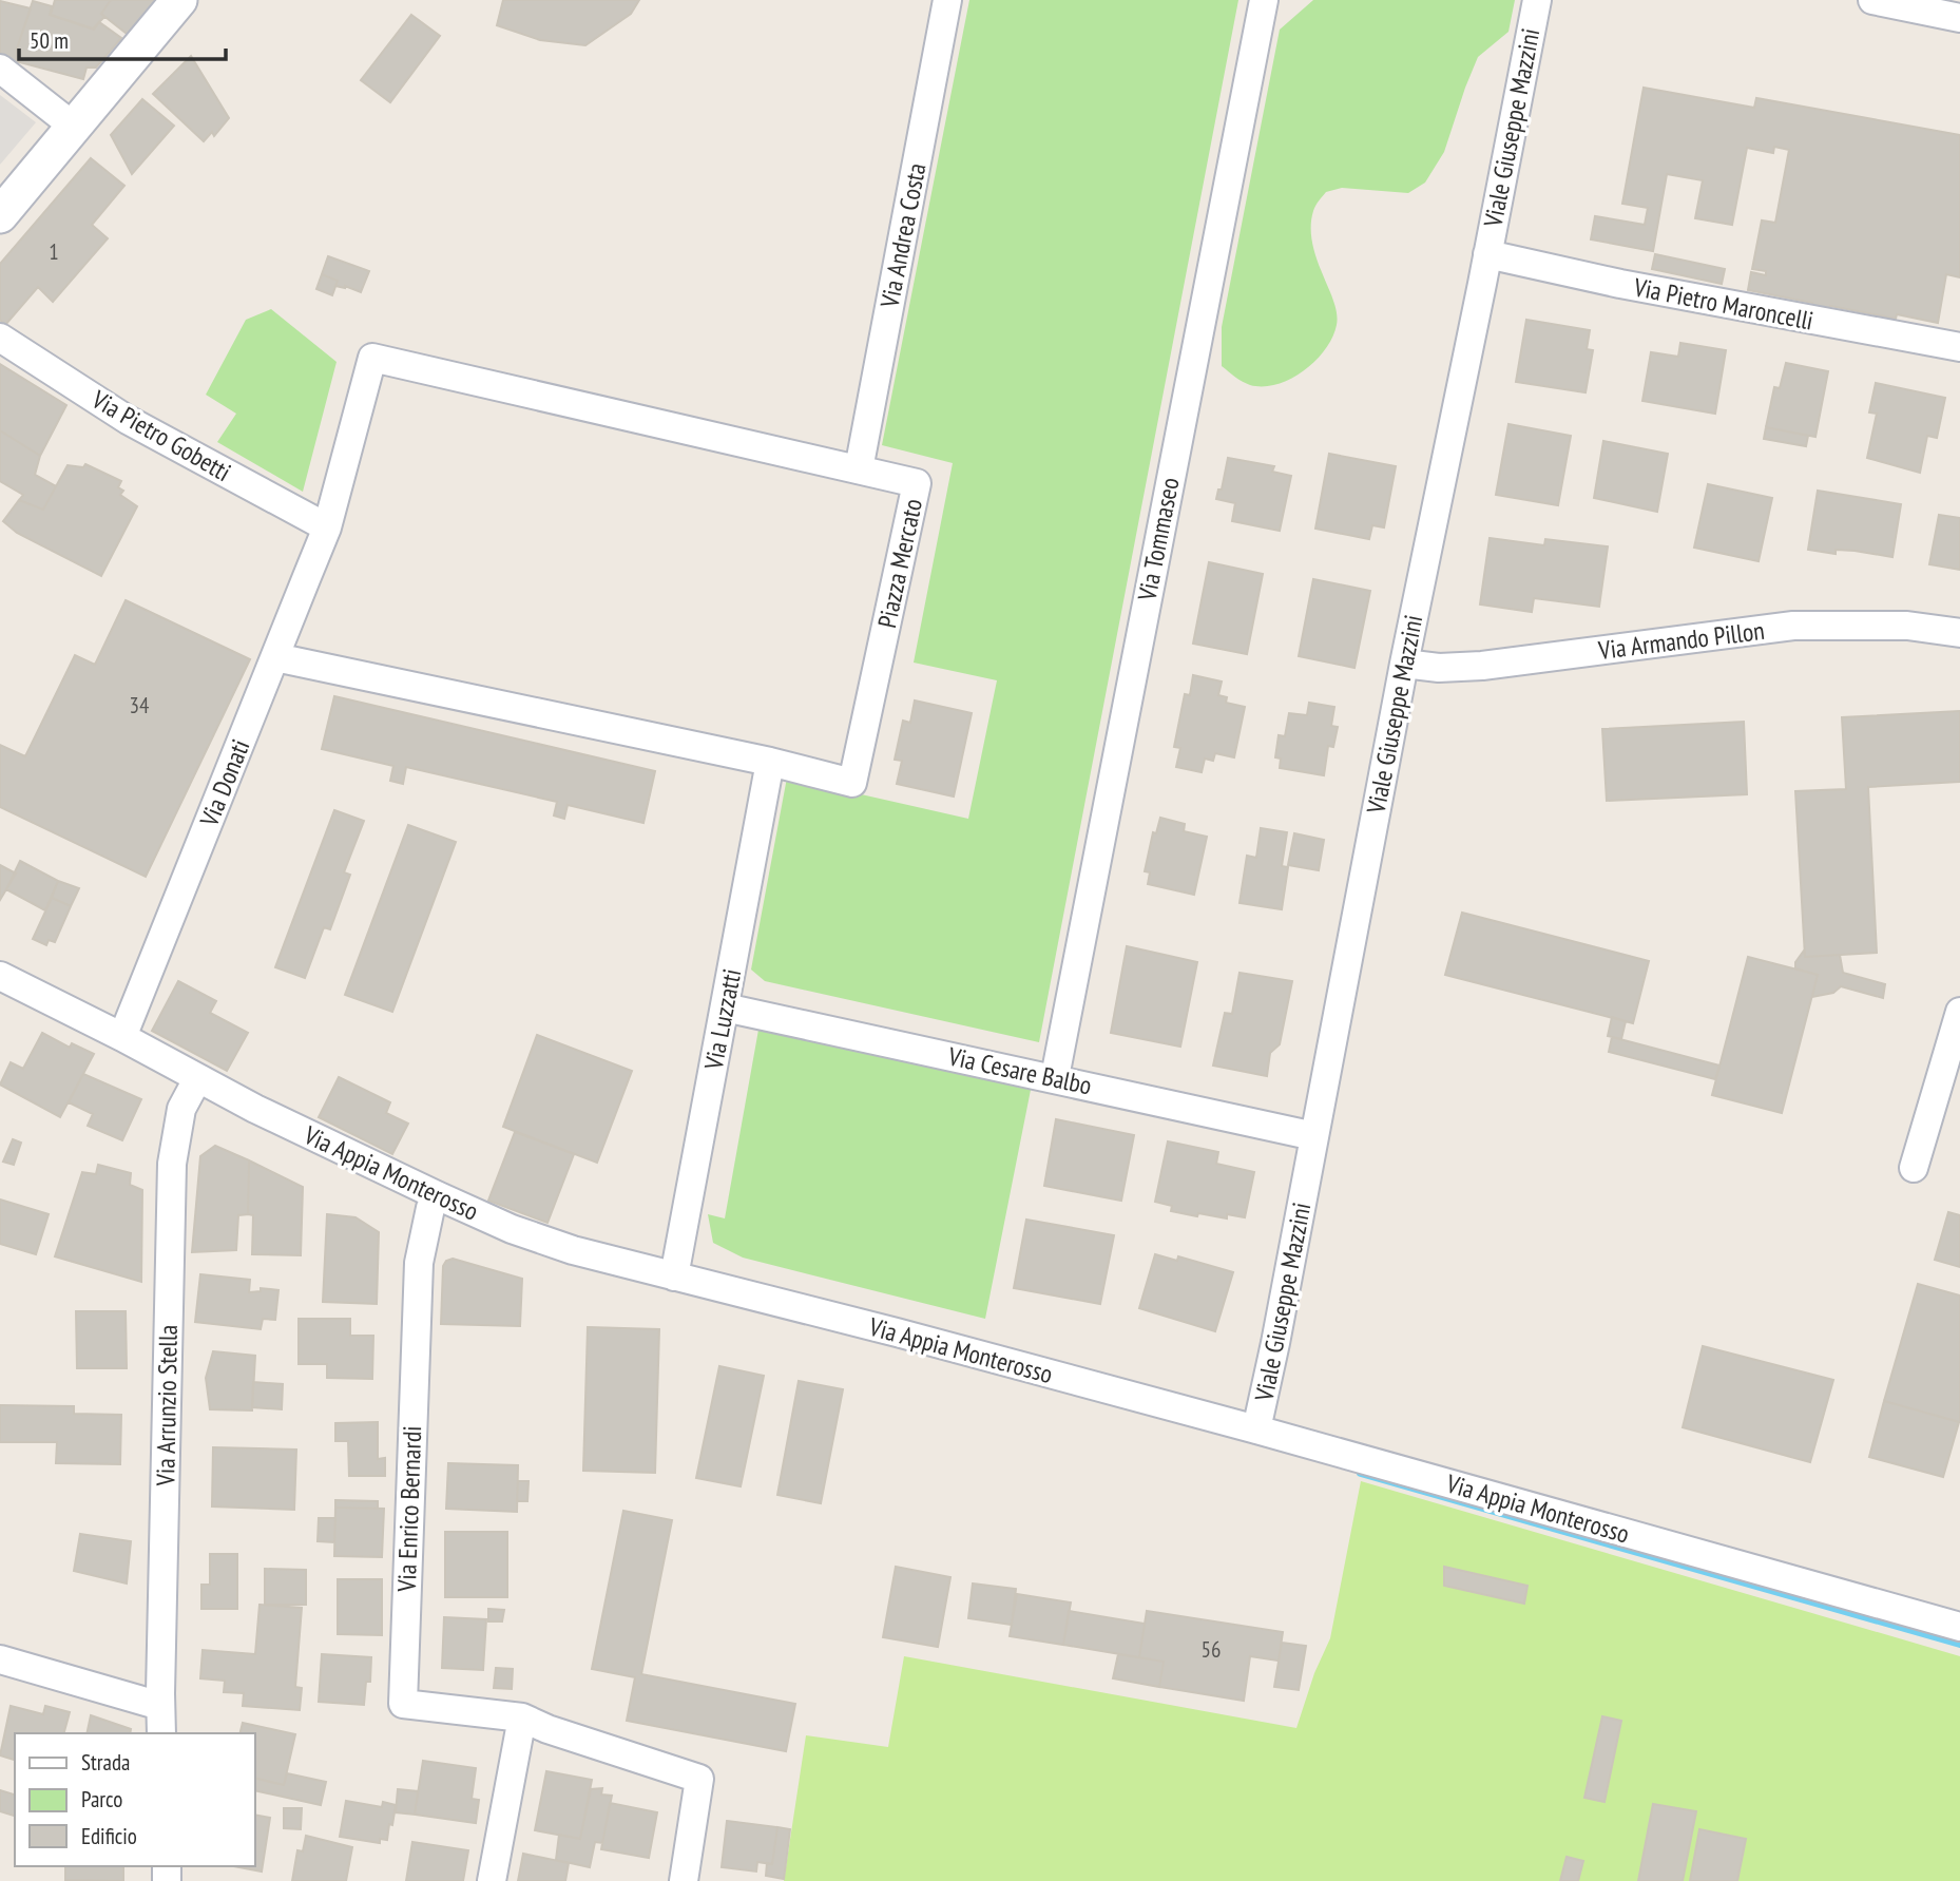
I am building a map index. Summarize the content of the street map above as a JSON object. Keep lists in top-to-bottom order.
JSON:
{
  "streets": {
    "street": [
      "Viale Giuseppe Mazzini",
      "Via Andrea Costa",
      "Via Pietro Maroncelli",
      "Via Pietro Gobetti",
      "Via Tommaseo",
      "Piazza Mercato",
      "Via Armando Pillon",
      "Via Donati",
      "Via Luzzatti",
      "Via Cesare Balbo",
      "Via Appia Monterosso",
      "Via Arrunzio Stella",
      "Via Enrico Bernardi"
    ]
  },
  "crossings": [
    ["Viale Giuseppe Mazzini", "Via Pietro Maroncelli"],
    ["Viale Giuseppe Mazzini", "Via Armando Pillon"],
    ["Viale Giuseppe Mazzini", "Via Cesare Balbo"],
    ["Viale Giuseppe Mazzini", "Via Appia Monterosso"],
    ["Via Andrea Costa", "Piazza Mercato"],
    ["Via Pietro Gobetti", "Piazza Mercato"],
    ["Via Pietro Gobetti", "Via Donati"],
    ["Via Tommaseo", "Via Cesare Balbo"],
    ["Piazza Mercato", "Via Donati"],
    ["Piazza Mercato", "Via Luzzatti"],
    ["Via Donati", "Via Appia Monterosso"],
    ["Via Luzzatti", "Via Cesare Balbo"],
    ["Via Luzzatti", "Via Appia Monterosso"],
    ["Via Appia Monterosso", "Via Arrunzio Stella"],
    ["Via Appia Monterosso", "Via Enrico Bernardi"]
  ],
  "house_numbers": ["1", "34", "56"],
  "legend": ["Strada", "Parco", "Edificio"],
  "scale_bar": "50 m"
}
